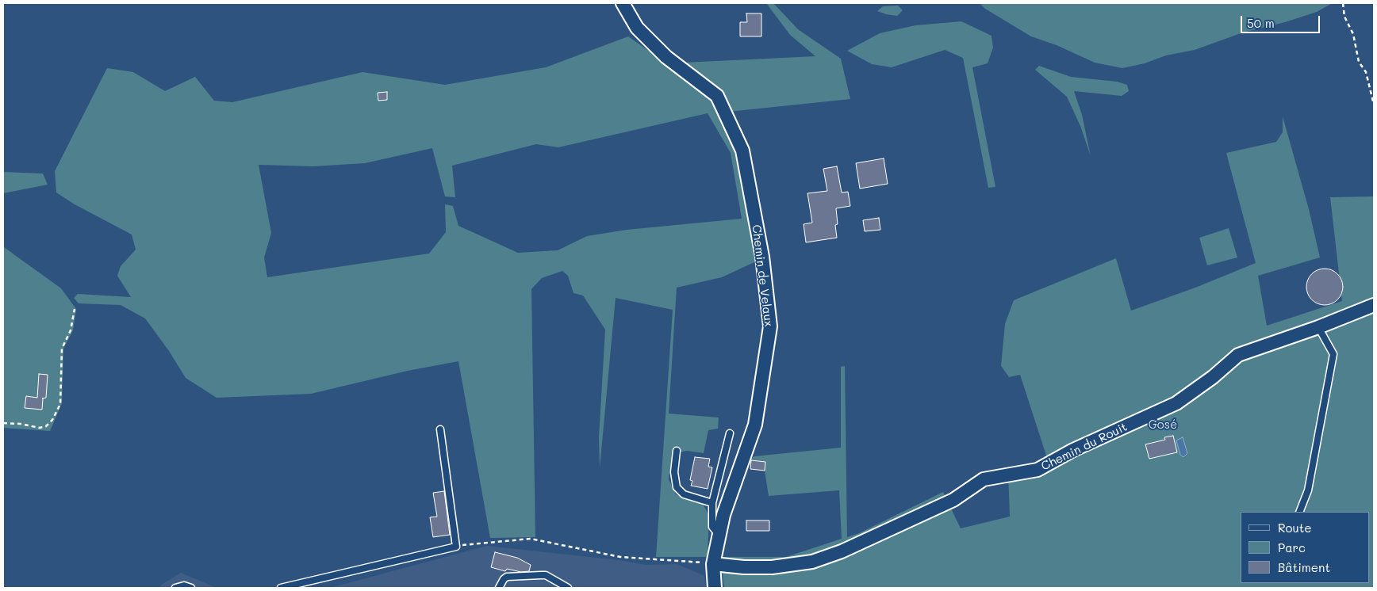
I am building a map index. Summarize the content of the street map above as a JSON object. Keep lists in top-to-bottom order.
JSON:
{
  "streets": {
    "street": ["Chemin de Velaux", "Chemin du Rouit"]
  },
  "crossings": [
    ["Chemin de Velaux", "Chemin du Rouit"]
  ],
  "parks": ["Gosé"],
  "legend": ["Route", "Parc", "Bâtiment"],
  "scale_bar": "50 m"
}
